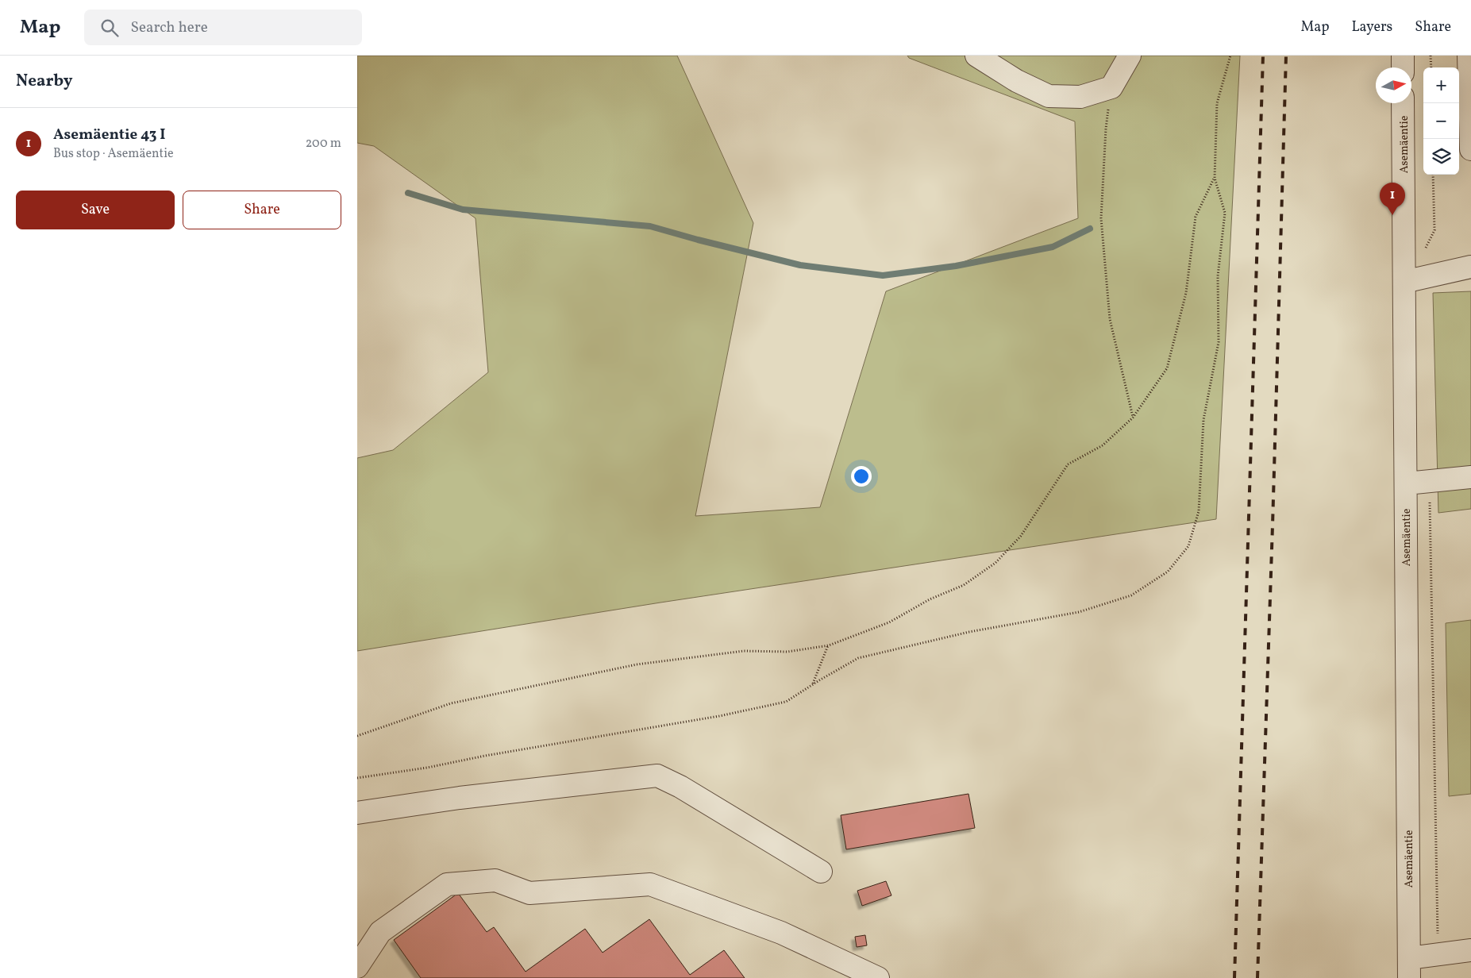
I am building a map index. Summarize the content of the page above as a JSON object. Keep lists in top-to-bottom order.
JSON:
{
  "streets": {
    "street": ["Asemäentie"]
  },
  "north": "right",
  "page": {
    "header": "Map",
    "search": "Search here",
    "nav": ["Map", "Layers", "Share"],
    "heading": "Nearby",
    "map_buttons": ["+", "−"],
    "list": [
      {
        "mark": "1",
        "name": "Asemäentie 43 I",
        "note": "Bus stop · Asemäentie",
        "value": "200 m"
      }
    ],
    "buttons": ["Save", "Share"],
    "pins": "1"
  }
}
